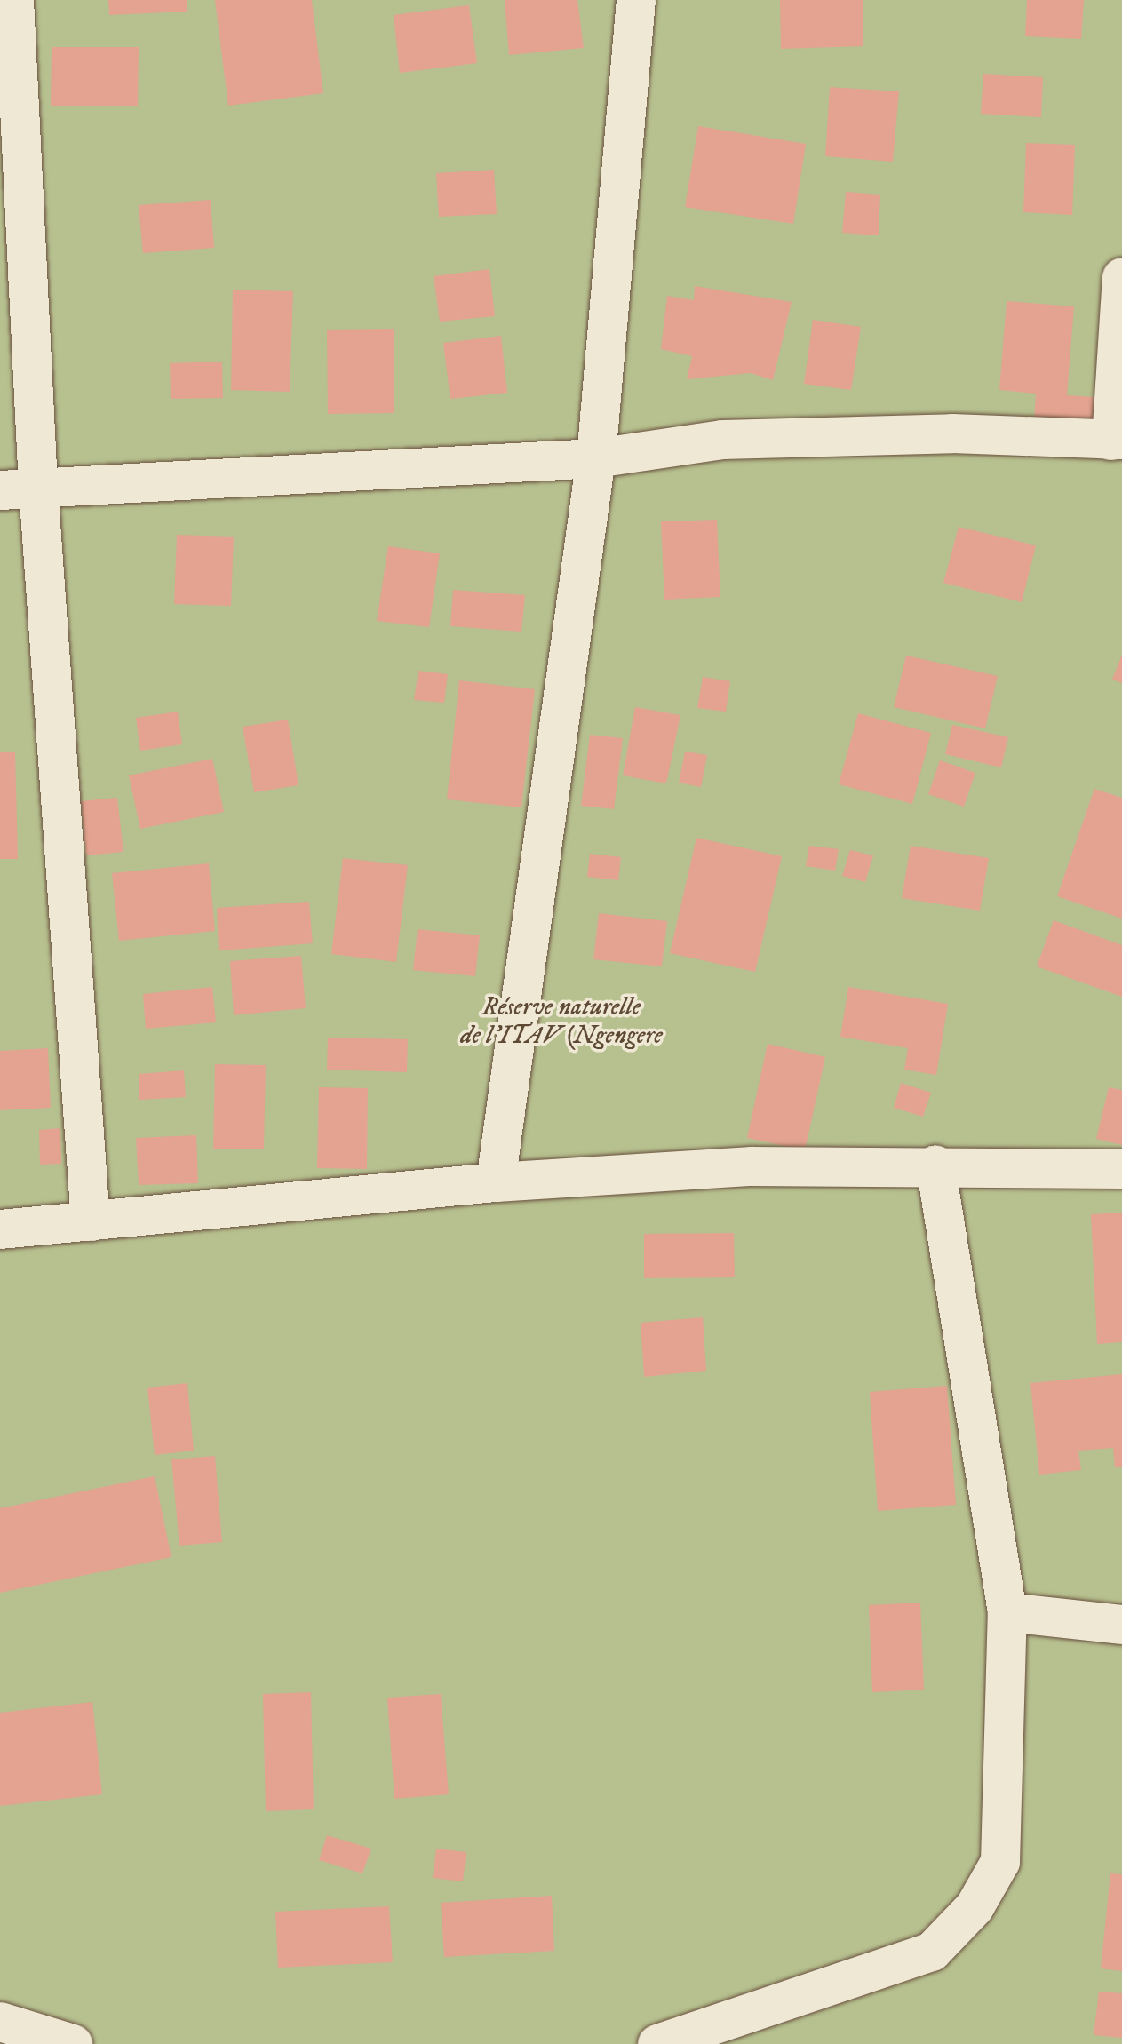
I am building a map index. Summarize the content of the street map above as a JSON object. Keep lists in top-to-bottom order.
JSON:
{
  "parks": ["Réserve naturelle de l'ITAV (Ngengere"]
}
